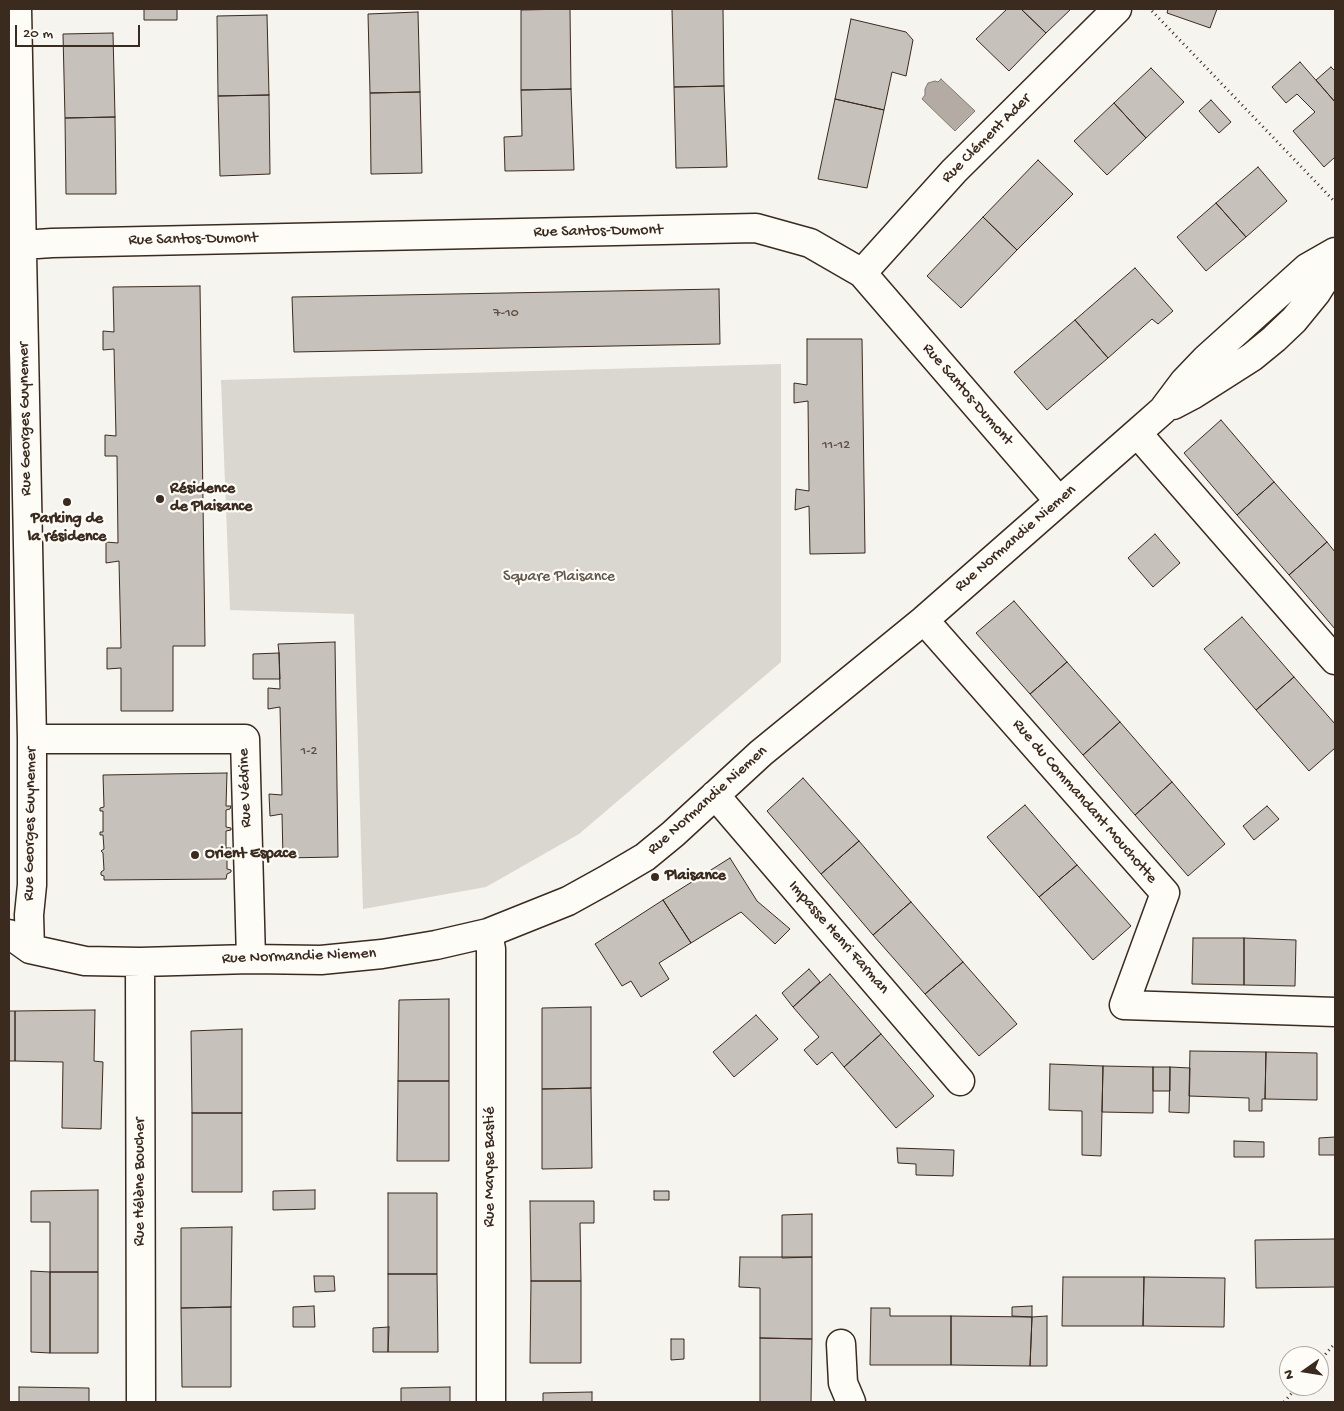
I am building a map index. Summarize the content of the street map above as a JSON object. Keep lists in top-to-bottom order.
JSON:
{
  "streets": {
    "street": [
      "Rue Clément Ader",
      "Rue Santos-Dumont",
      "Rue Georges Guynemer",
      "Rue Normandie Niemen",
      "Rue Védrine",
      "Rue du Commandant Mouchotte",
      "Impasse Henri Farman",
      "Rue Maryse Bastié",
      "Rue Hélène Boucher"
    ]
  },
  "crossings": [
    ["Rue Clément Ader", "Rue Santos-Dumont"],
    ["Rue Santos-Dumont", "Rue Georges Guynemer"],
    ["Rue Santos-Dumont", "Rue Normandie Niemen"],
    ["Rue Georges Guynemer", "Rue Normandie Niemen"],
    ["Rue Georges Guynemer", "Rue Védrine"],
    ["Rue Normandie Niemen", "Rue Védrine"],
    ["Rue Normandie Niemen", "Rue du Commandant Mouchotte"],
    ["Rue Normandie Niemen", "Impasse Henri Farman"],
    ["Rue Normandie Niemen", "Rue Maryse Bastié"],
    ["Rue Normandie Niemen", "Rue Hélène Boucher"]
  ],
  "parks": ["Square Plaisance"],
  "places": [
    "Résidence de Plaisance",
    "Parking de la résidence",
    "Orient Espace",
    "Plaisance"
  ],
  "house_numbers": ["7-10", "11-12", "1-2"],
  "scale_bar": "20 m",
  "north": "left"
}
